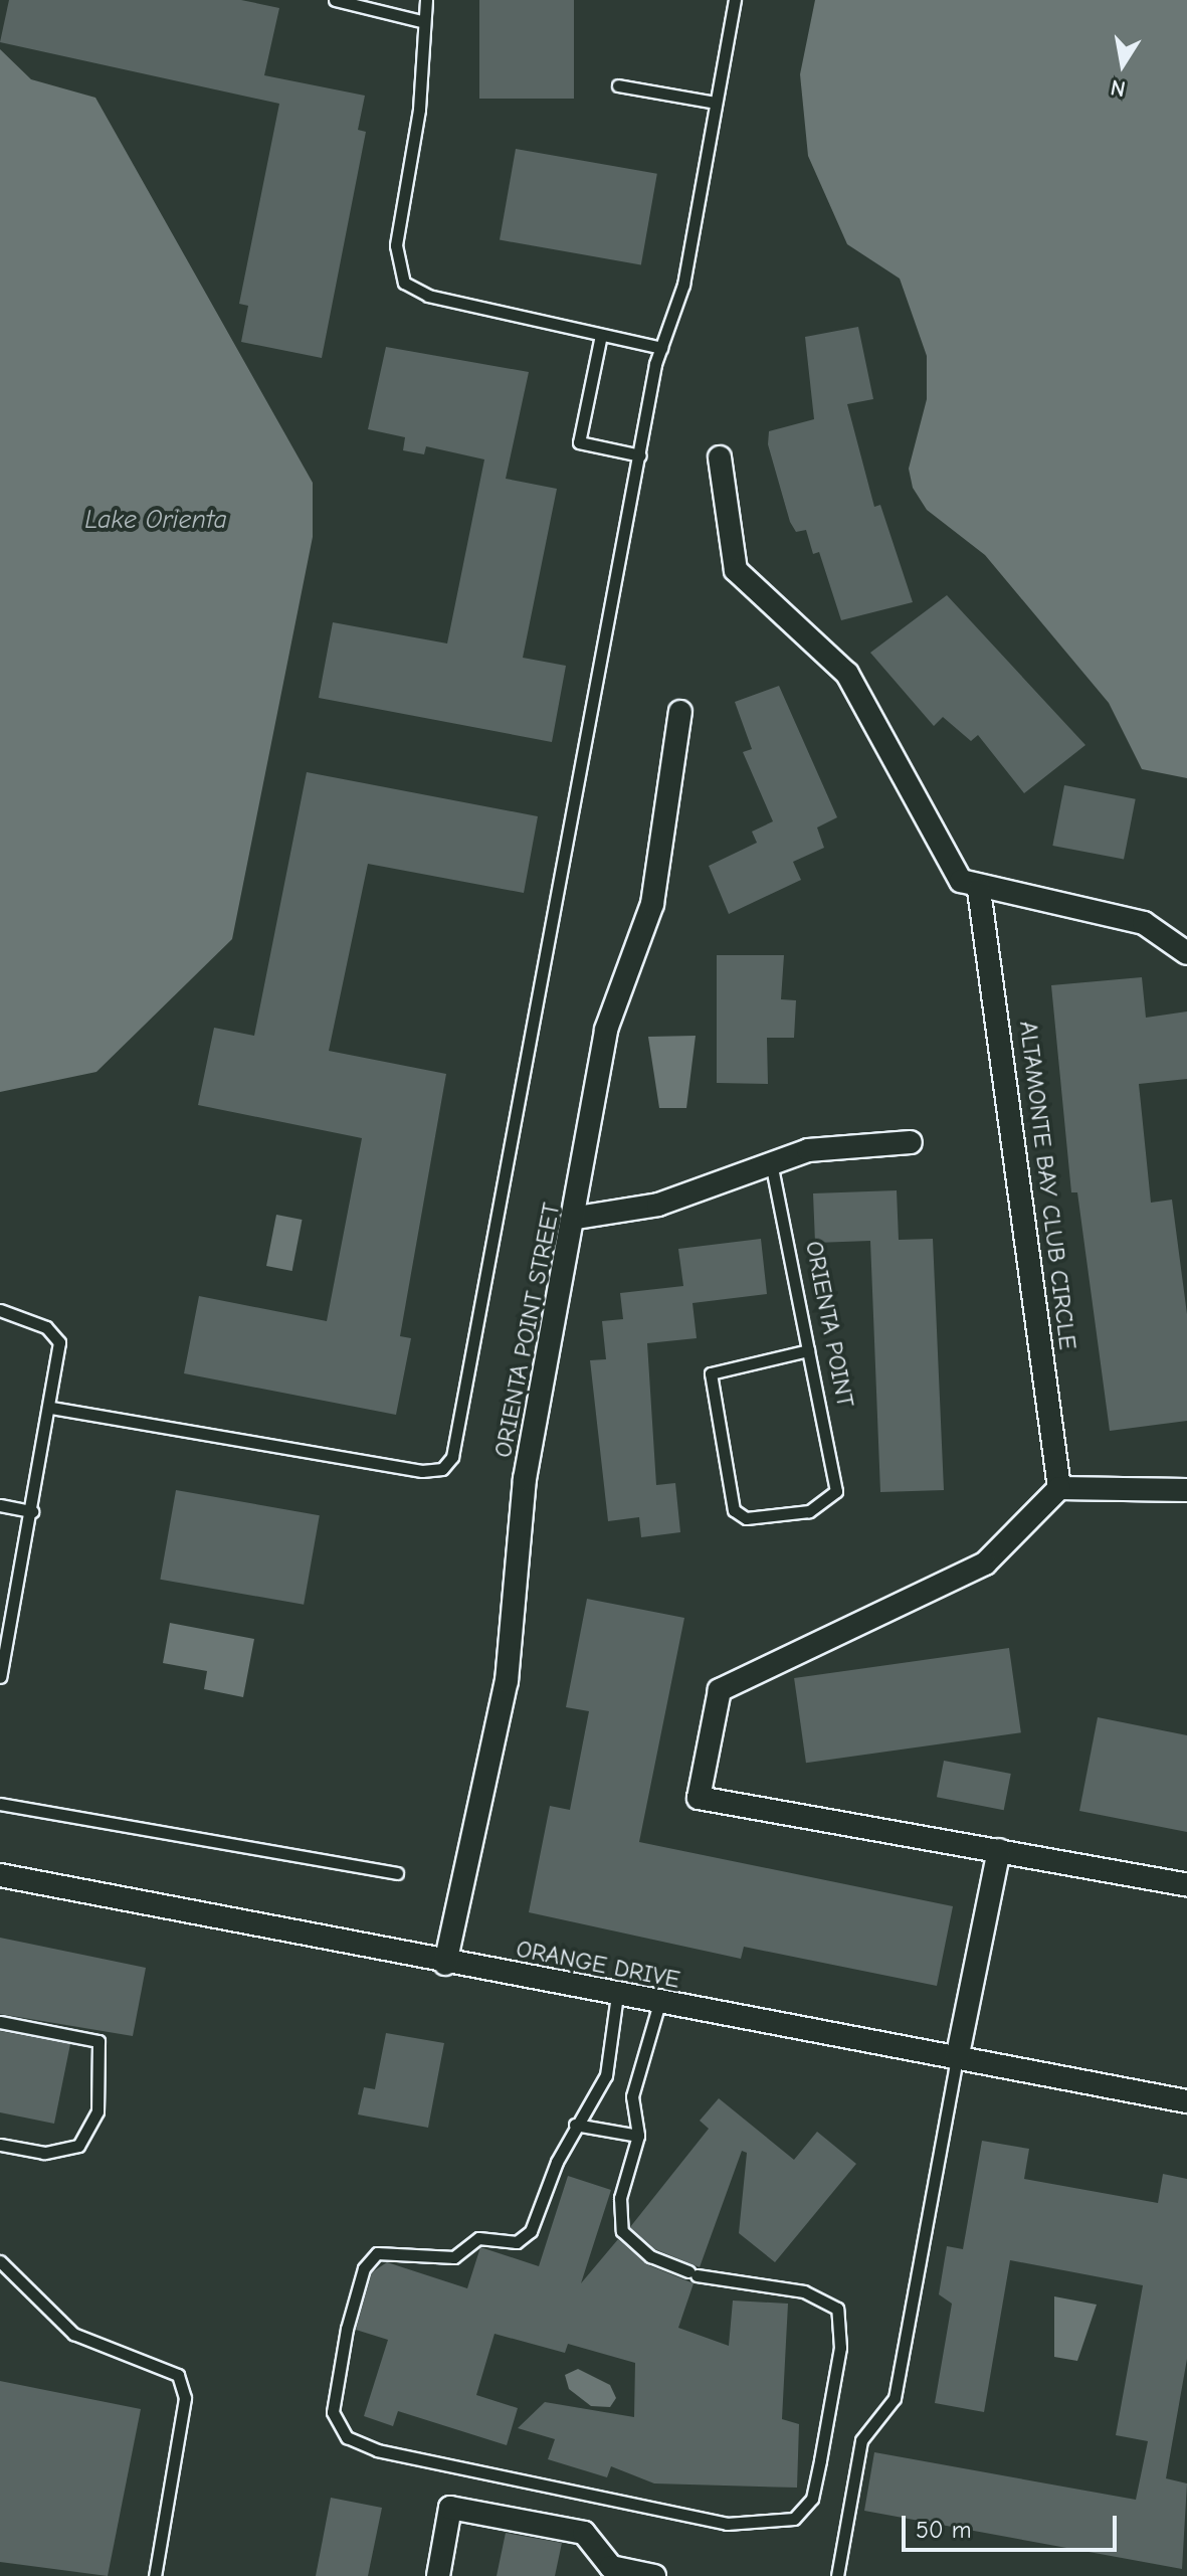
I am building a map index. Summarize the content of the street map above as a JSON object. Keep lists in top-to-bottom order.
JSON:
{
  "streets": {
    "street": ["ALTAMONTE BAY CLUB CIRCLE", "ORIENTA POINT STREET", "ORANGE DRIVE"],
    "lane": ["ORIENTA POINT"]
  },
  "crossings": [
    ["ORIENTA POINT STREET", "ORANGE DRIVE"]
  ],
  "water": ["Lake Orienta"],
  "scale_bar": "50 m",
  "north": "bottom"
}
